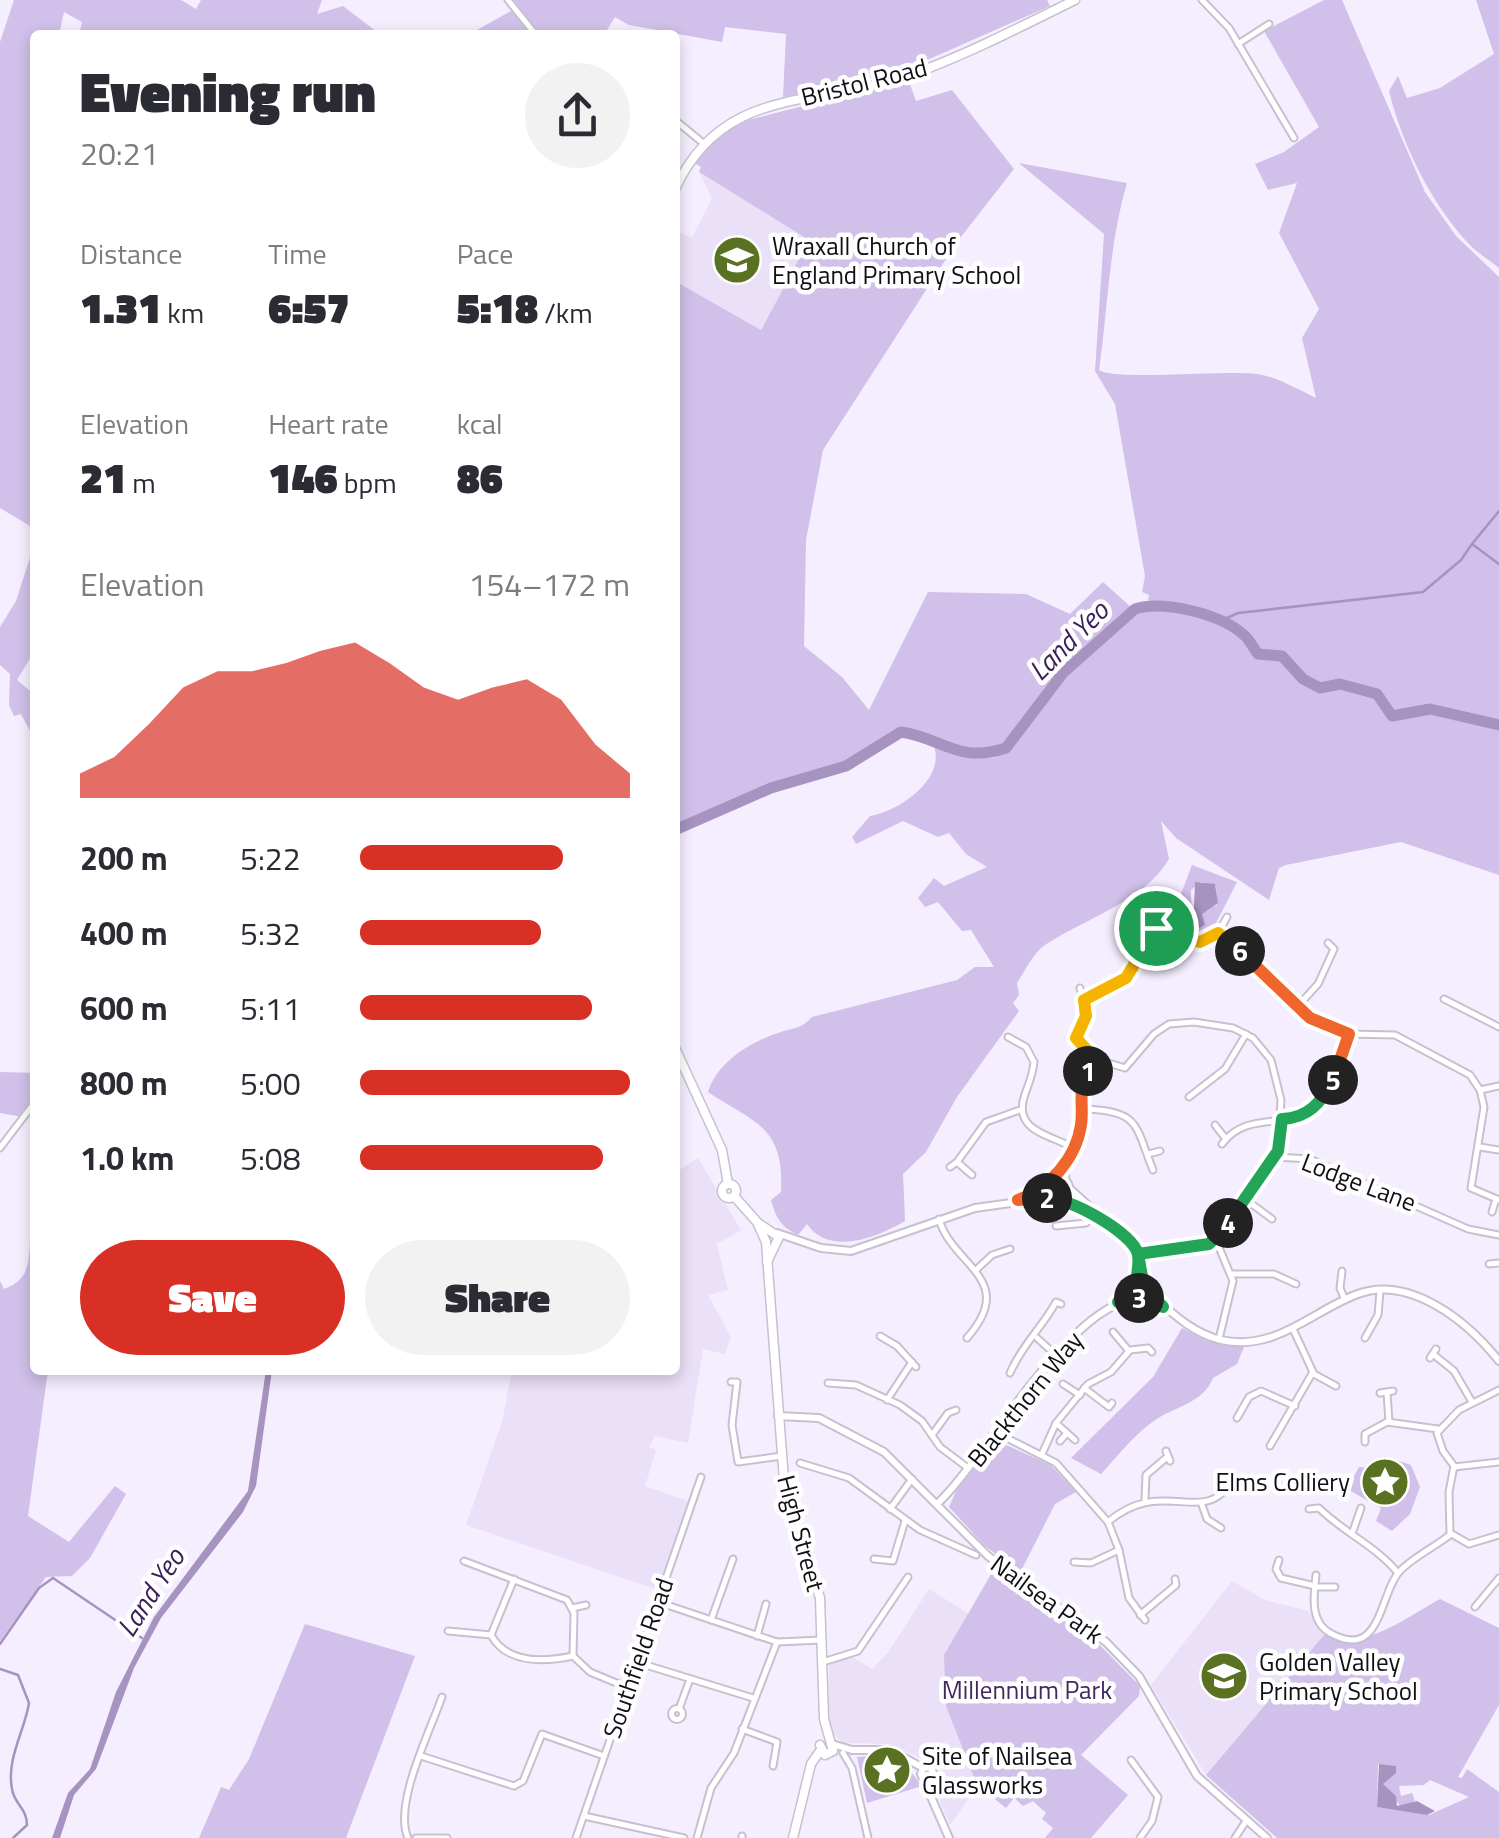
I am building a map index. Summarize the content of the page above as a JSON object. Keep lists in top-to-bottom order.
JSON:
{
  "streets": {
    "main road": ["Bristol Road", "High Street"],
    "street": [
      "Lodge Lane",
      "Blackthorn Way",
      "Nailsea Park",
      "Southfield Road"
    ]
  },
  "crossings": [
    ["Blackthorn Way", "Nailsea Park"],
    ["High Street", "Nailsea Park"]
  ],
  "water": ["Land Yeo"],
  "parks": ["Millennium Park"],
  "places": {
    "school or university": ["Wraxall Church of England Primary School", "Golden Valley Primary School"],
    "place": ["Elms Colliery", "Site of Nailsea Glassworks"]
  },
  "page": {
    "heading": ["Evening run", "20:21"],
    "stats": [
      ["Distance", "1.31 km"],
      ["Time", "6:57"],
      ["Pace", "5:18 /km"],
      ["Elevation", "21 m"],
      ["Heart rate", "146 bpm"],
      ["kcal", "86"]
    ],
    "chart": ["Elevation", "154–172 m"],
    "list": [
      {
        "name": "200 m",
        "note": "5:22"
      },
      {
        "name": "400 m",
        "note": "5:32"
      },
      {
        "name": "600 m",
        "note": "5:11"
      },
      {
        "name": "800 m",
        "note": "5:00"
      },
      {
        "name": "1.0 km",
        "note": "5:08"
      }
    ],
    "pins": [
      "6",
      "1",
      "5",
      "2",
      "4",
      "3"
    ],
    "buttons": ["Save", "Share"]
  }
}
